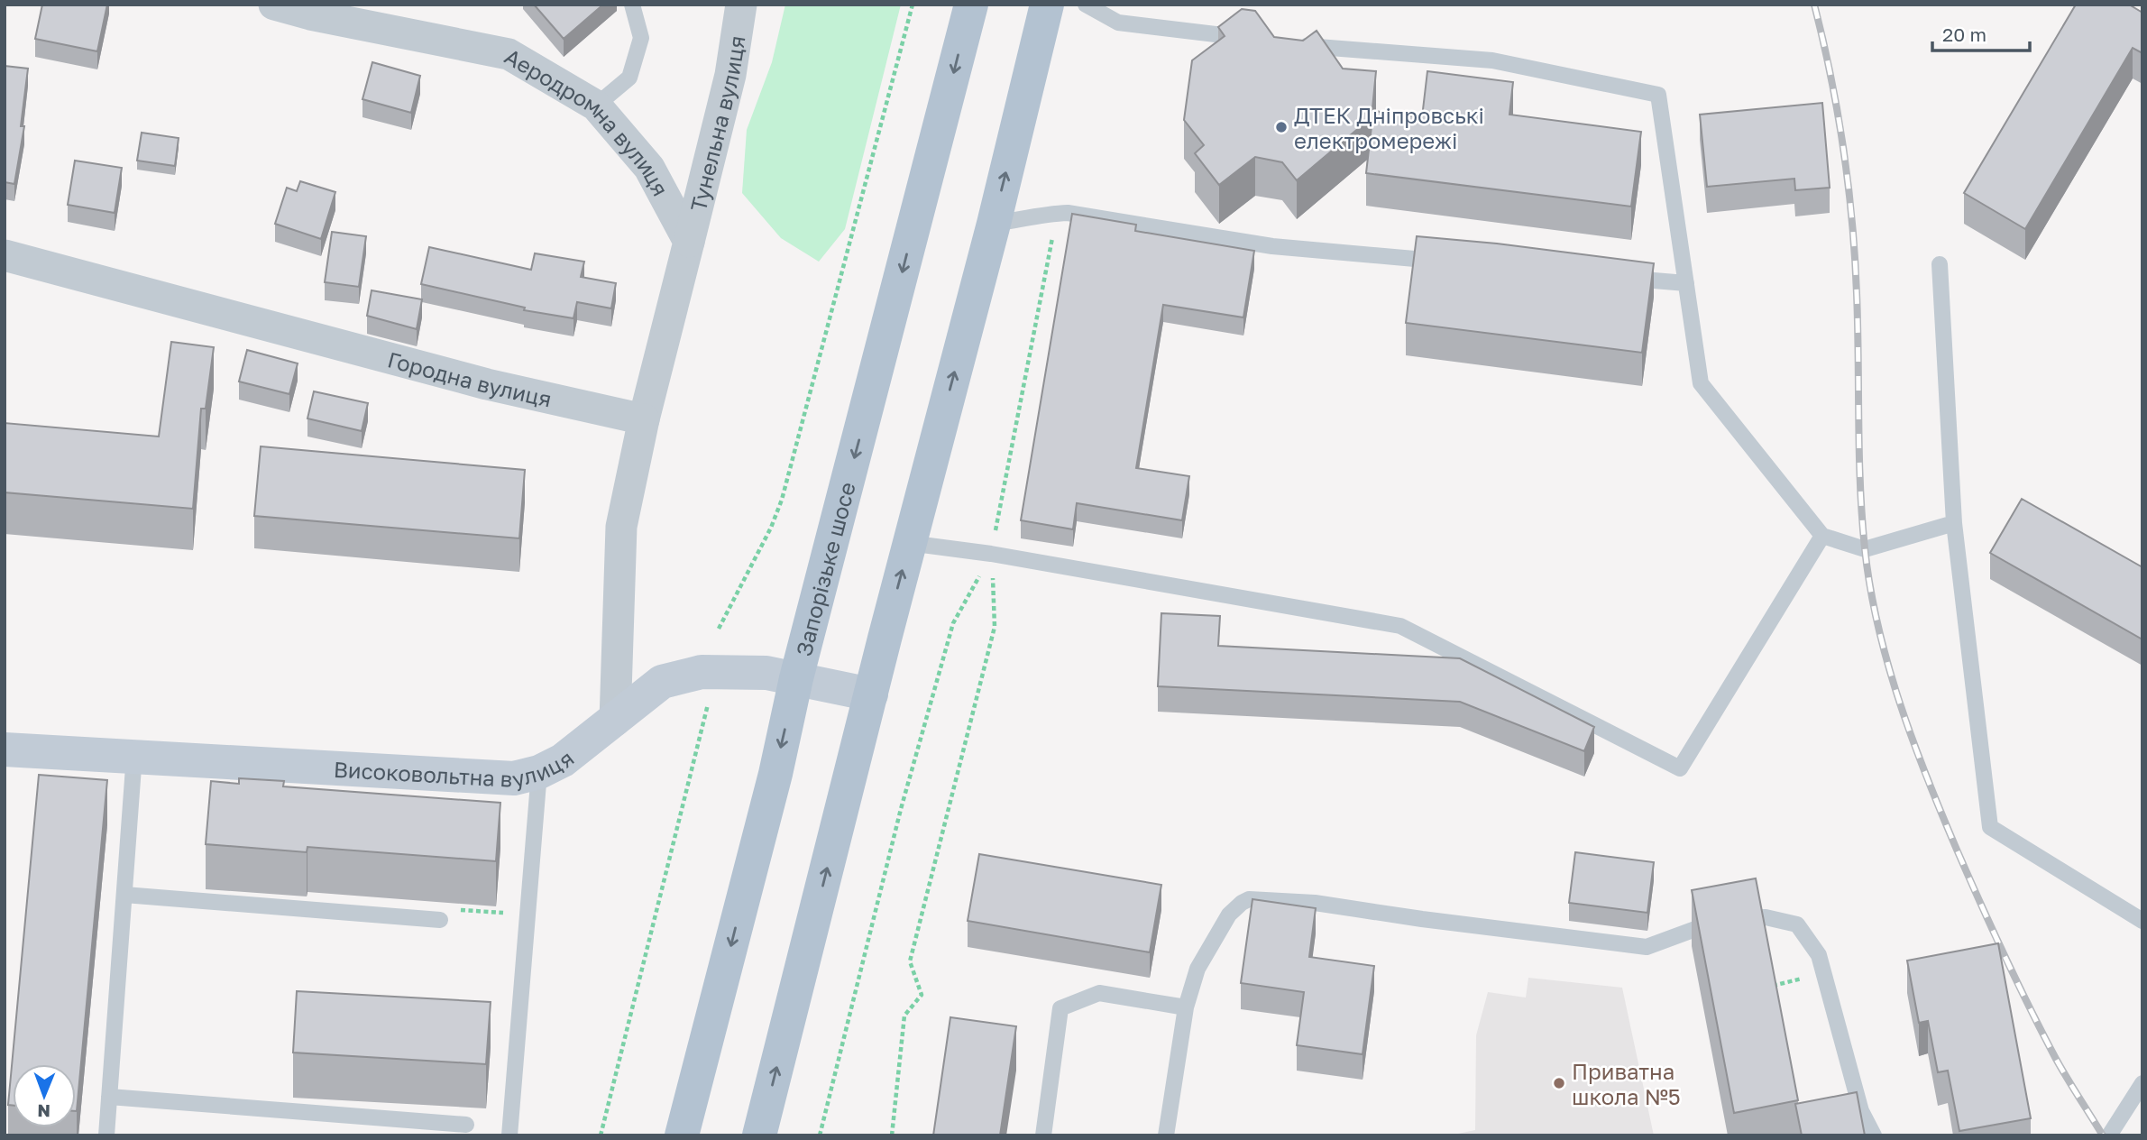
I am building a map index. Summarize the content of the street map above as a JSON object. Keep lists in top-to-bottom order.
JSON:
{
  "streets": {
    "main road": ["Запорізьке шосе", "Високовольтна вулиця"],
    "street": ["Тунельна вулиця", "Аеродромна вулиця", "Городна вулиця"]
  },
  "crossings": [
    ["Тунельна вулиця", "Аеродромна вулиця"],
    ["Запорізьке шосе", "Високовольтна вулиця"]
  ],
  "places": ["ДТЕК Дніпровські електромережі", "Приватна школа №5"],
  "scale_bar": "20 m",
  "north": "bottom"
}
